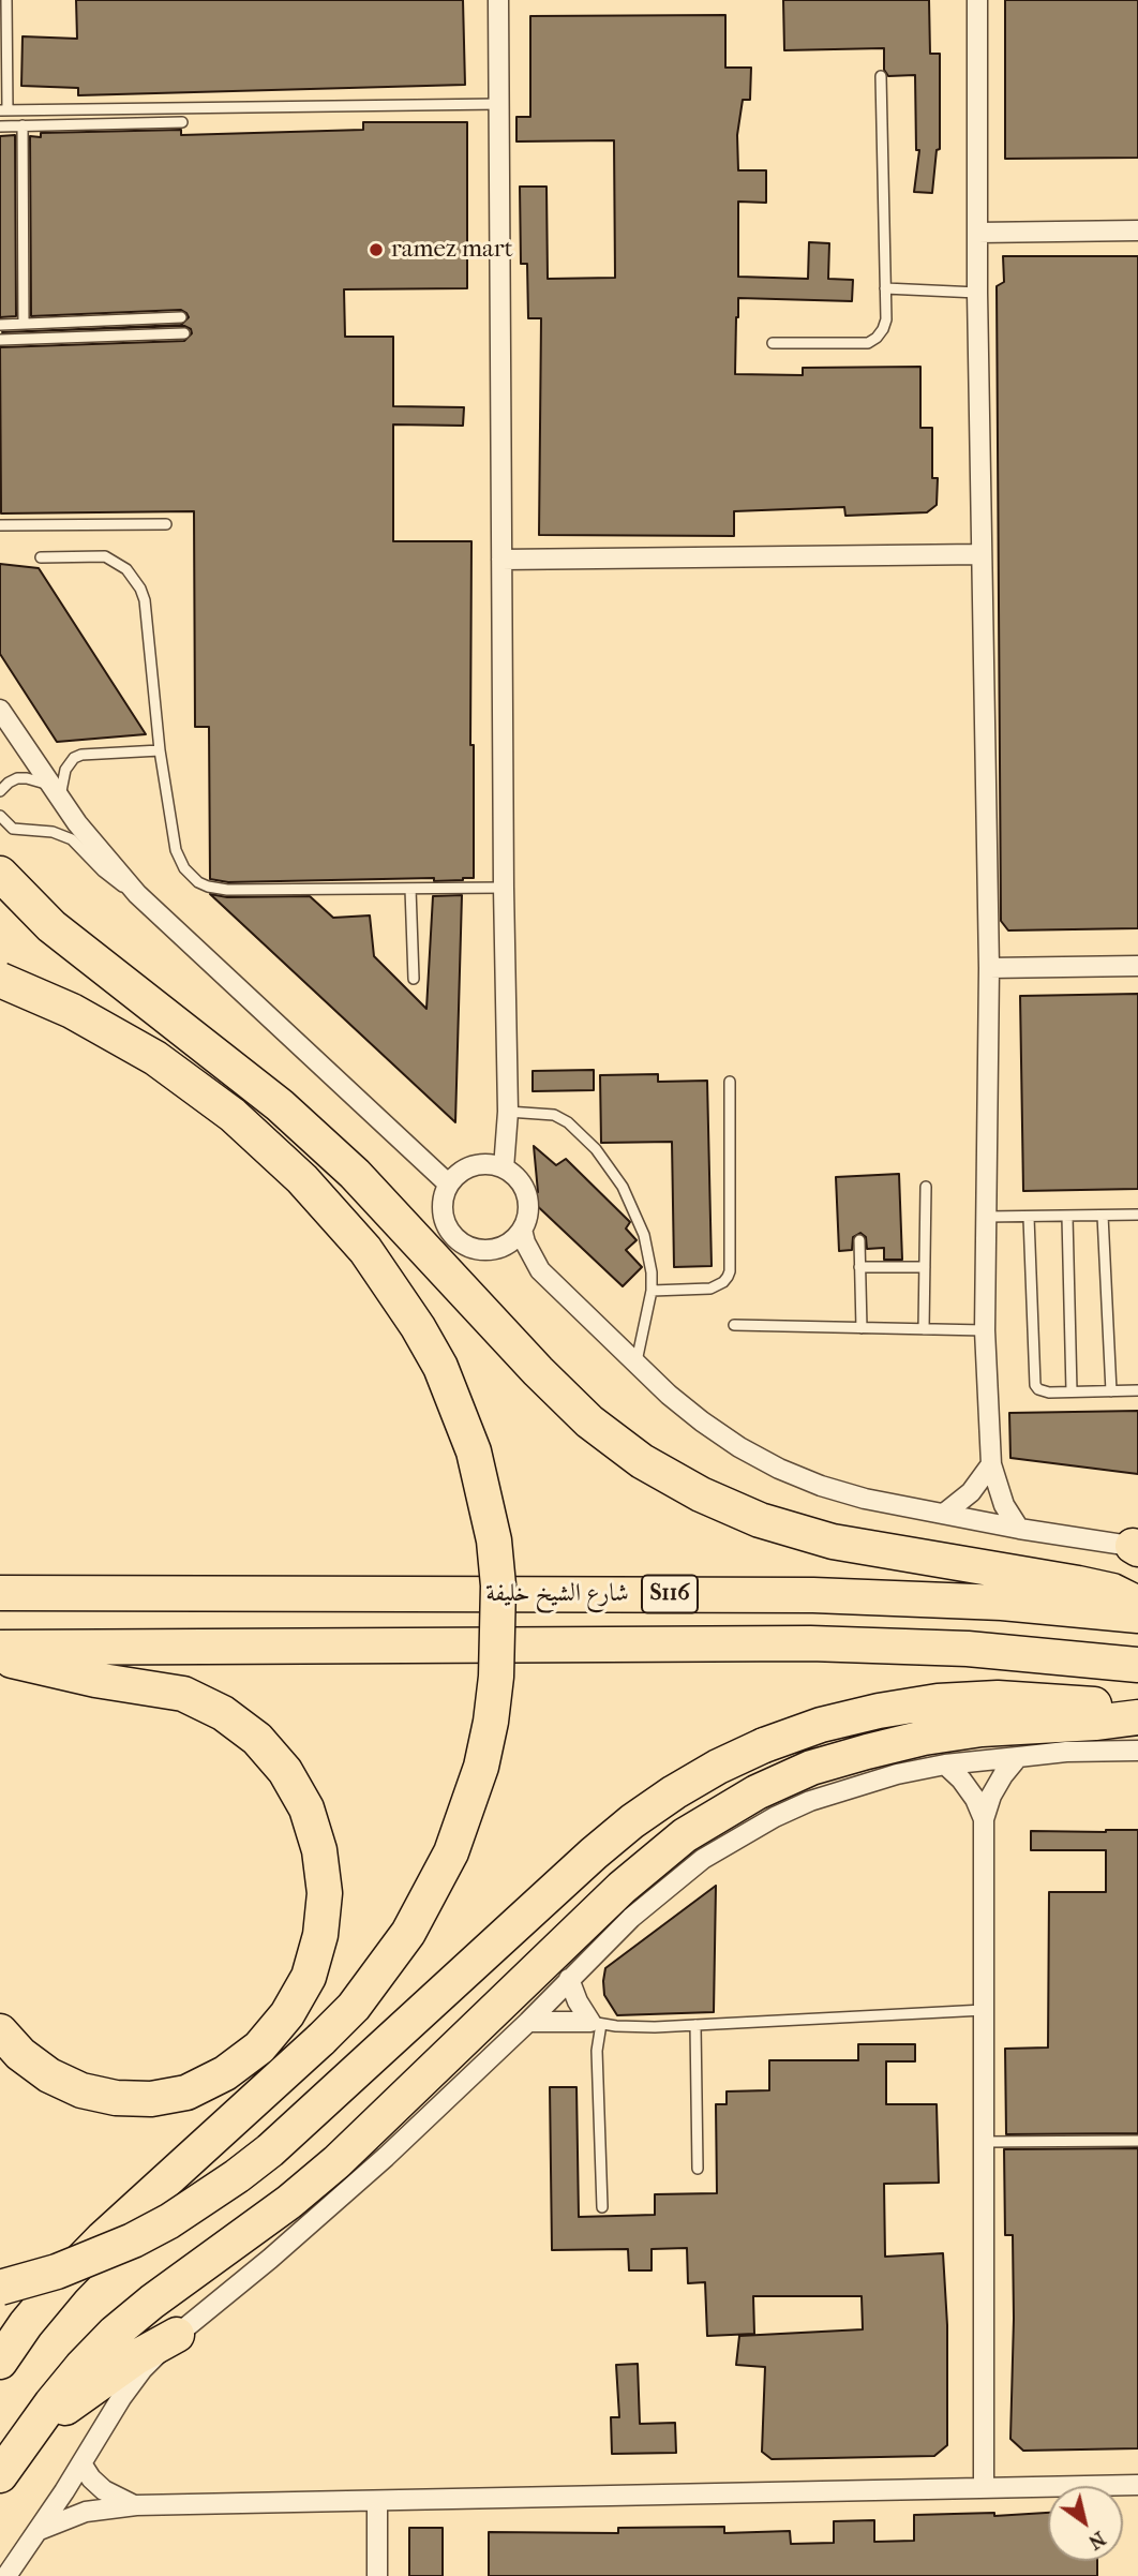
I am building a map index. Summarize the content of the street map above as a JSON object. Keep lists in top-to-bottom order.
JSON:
{
  "streets": {
    "highway": ["شارع الشيخ خليفة", "S116"]
  },
  "places": ["ramez mart"],
  "north": "bottom right"
}
